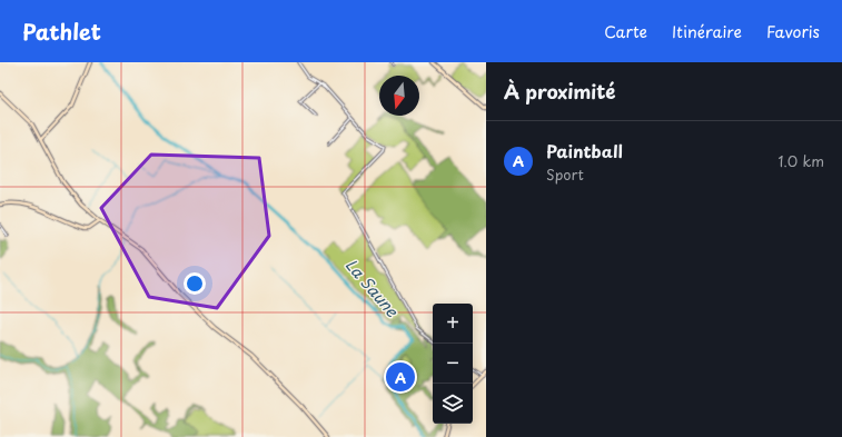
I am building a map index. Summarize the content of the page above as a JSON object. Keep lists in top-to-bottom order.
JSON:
{
  "water": ["La Saune"],
  "north": "bottom",
  "page": {
    "header": "Pathlet",
    "nav": ["Carte", "Itinéraire", "Favoris"],
    "heading": "À proximité",
    "list": [
      {
        "mark": "A",
        "name": "Paintball",
        "note": "Sport",
        "value": "1.0 km"
      }
    ],
    "map_buttons": ["+", "−"],
    "pins": "A"
  }
}
